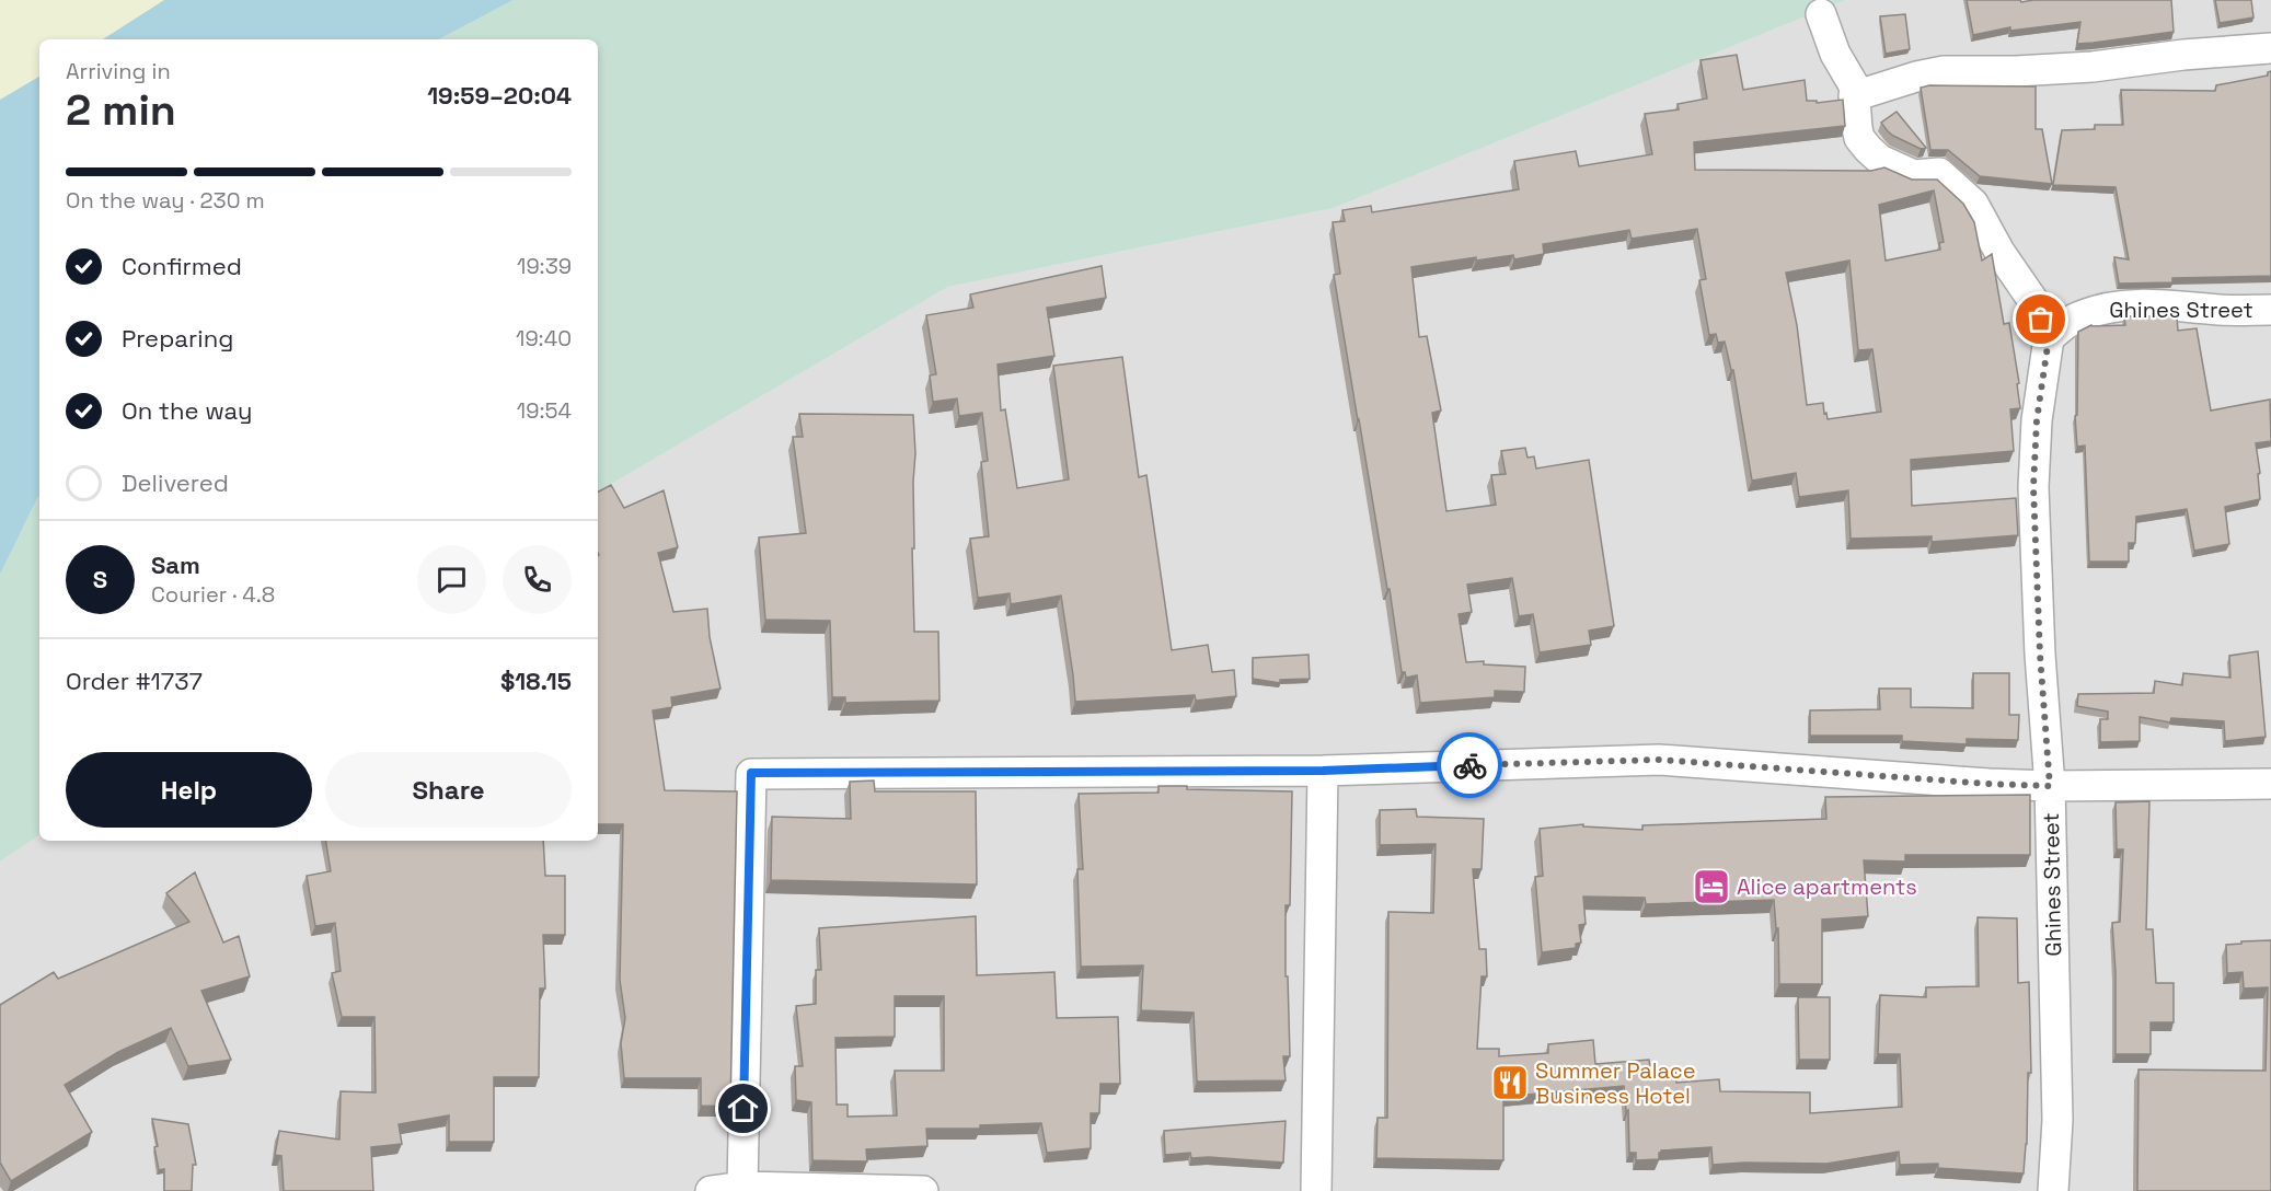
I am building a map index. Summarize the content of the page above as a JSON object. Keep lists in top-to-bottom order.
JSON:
{
  "streets": {
    "street": ["Ghines Street"]
  },
  "places": {
    "hotel": ["Alice apartments"],
    "restaurant": ["Summer Palace Business Hotel"]
  },
  "page": {
    "heading": ["2 min", "Arriving in", "19:59–20:04"],
    "panel": [
      "Sam",
      "Courier · 4.8",
      "Order #1737",
      "$18.15"
    ],
    "bar": "On the way · 230 m",
    "list": [
      ["Confirmed", "19:39"],
      ["Preparing", "19:40"],
      ["On the way", "19:54"],
      "Delivered"
    ],
    "round": "S",
    "buttons": ["Help", "Share"]
  }
}
